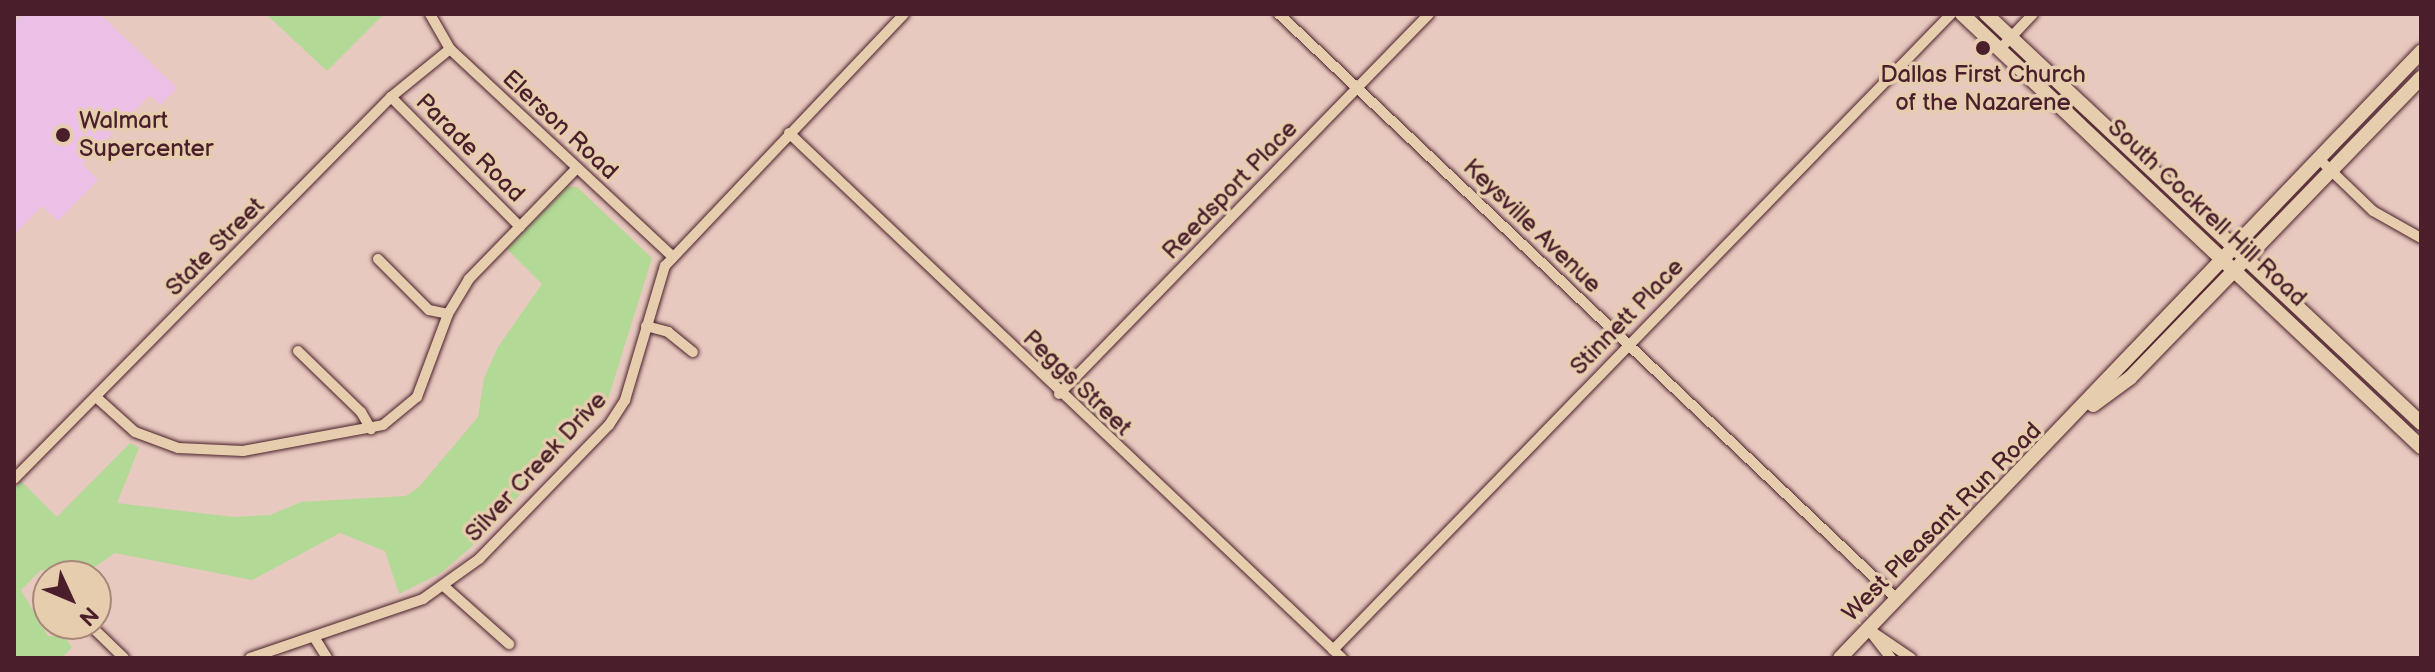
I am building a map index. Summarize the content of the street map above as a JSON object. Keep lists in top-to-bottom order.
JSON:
{
  "streets": {
    "main road": ["South Cockrell Hill Road", "West Pleasant Run Road"],
    "street": [
      "Elerson Road",
      "Parade Road",
      "Reedsport Place",
      "Keysville Avenue",
      "State Street",
      "Stinnett Place",
      "Peggs Street",
      "Silver Creek Drive"
    ]
  },
  "crossings": [
    ["Elerson Road", "State Street"],
    ["Elerson Road", "Silver Creek Drive"],
    ["Parade Road", "State Street"],
    ["Reedsport Place", "Keysville Avenue"],
    ["Reedsport Place", "Peggs Street"],
    ["South Cockrell Hill Road", "West Pleasant Run Road"],
    ["Keysville Avenue", "Stinnett Place"],
    ["Keysville Avenue", "West Pleasant Run Road"],
    ["Stinnett Place", "Peggs Street"],
    ["Peggs Street", "Silver Creek Drive"]
  ],
  "places": ["Dallas First Church of the Nazarene", "Walmart Supercenter"],
  "north": "bottom right"
}
